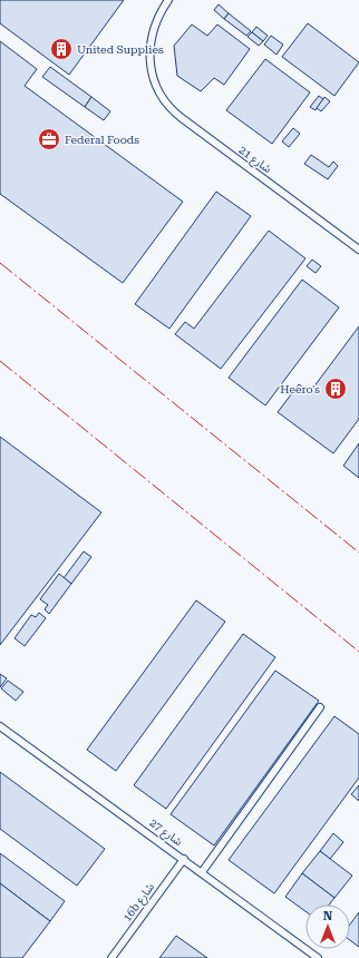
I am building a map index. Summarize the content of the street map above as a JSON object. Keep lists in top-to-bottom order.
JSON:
{
  "streets": {
    "lane": ["شارع 21", "شارع 27", "16b شارع"]
  },
  "crossings": [
    ["شارع 27", "16b شارع"]
  ],
  "places": {
    "building": ["United Supplies", "Heero's"],
    "office": ["Federal Foods"]
  },
  "north": "top"
}
